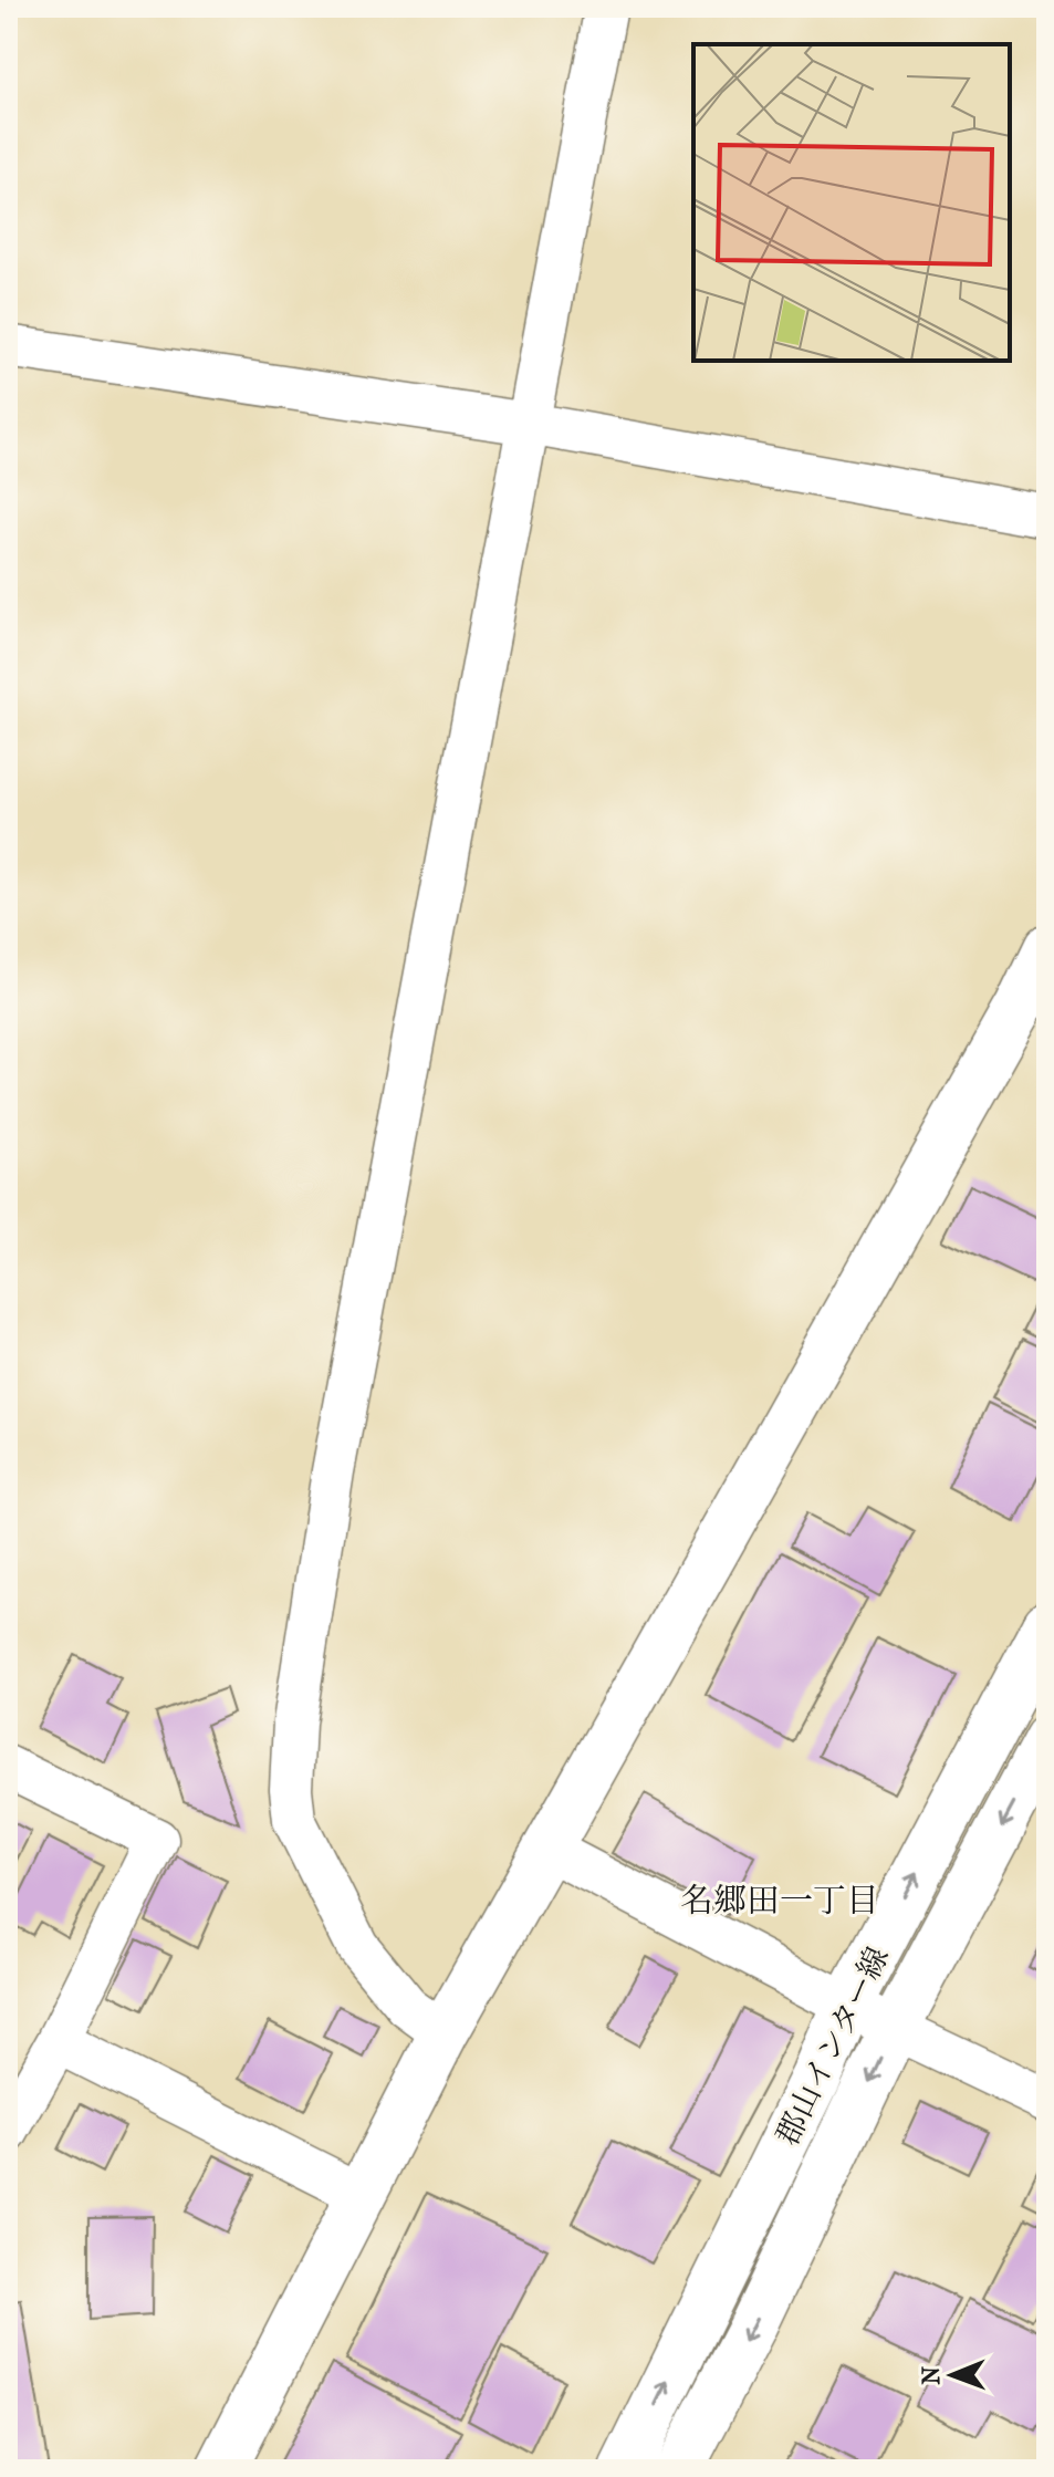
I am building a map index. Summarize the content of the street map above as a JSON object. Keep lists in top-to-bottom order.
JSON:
{
  "streets": {
    "street": ["郡山インター線"]
  },
  "districts": ["名郷田一丁目"],
  "north": "left"
}
